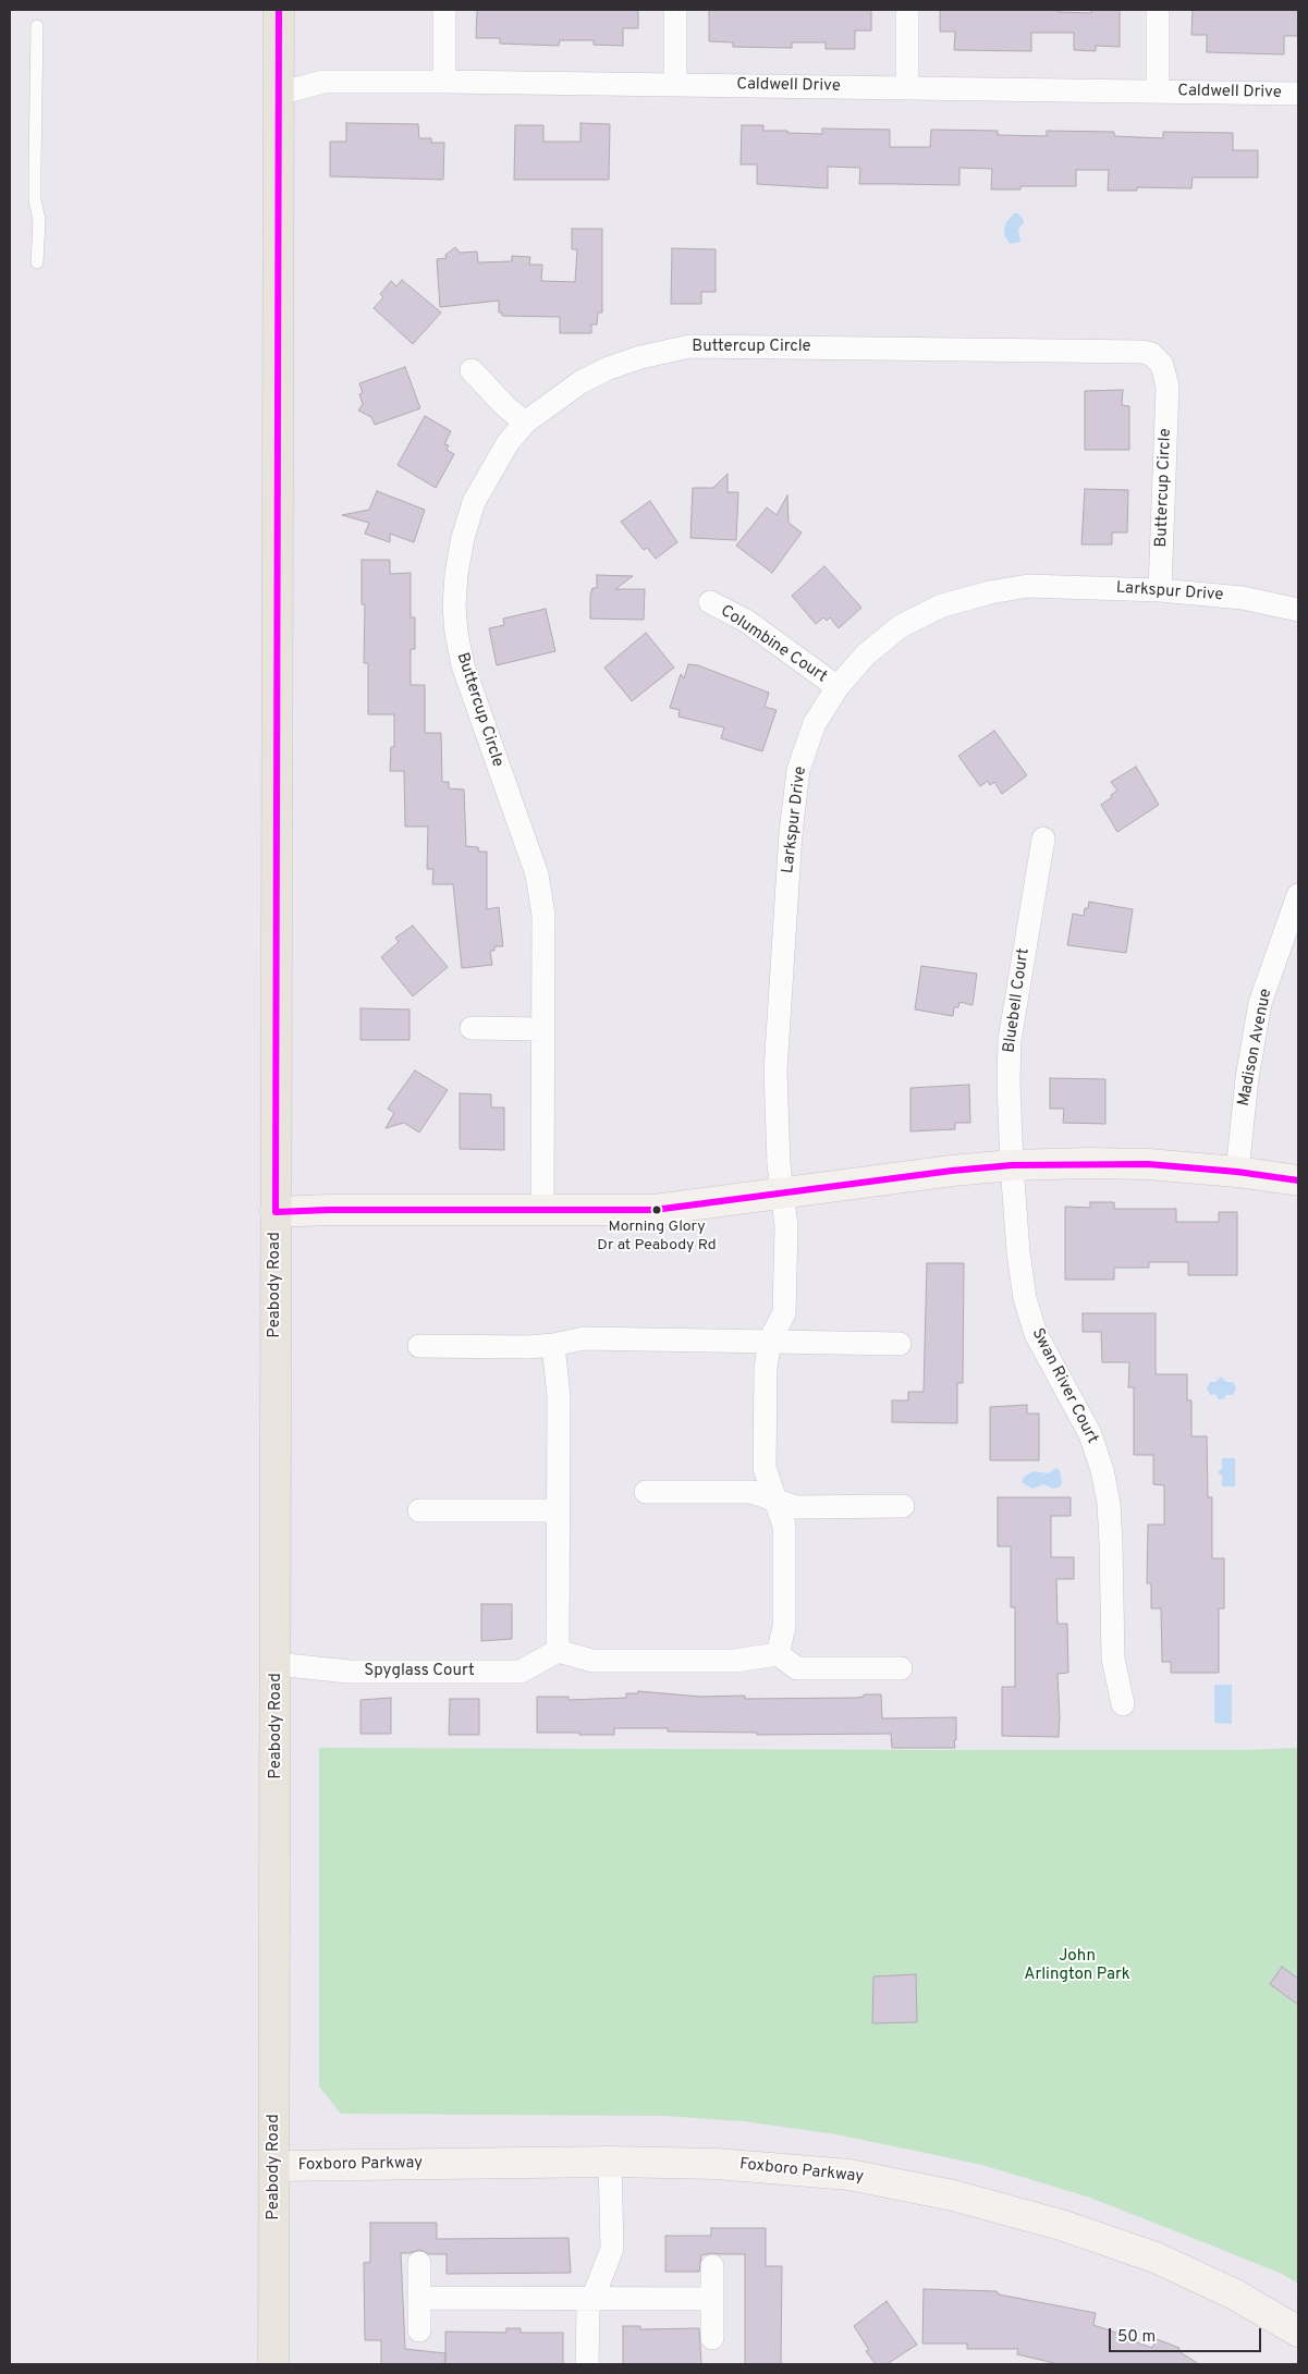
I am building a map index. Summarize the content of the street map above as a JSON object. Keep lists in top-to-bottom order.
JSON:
{
  "streets": {
    "main road": ["Peabody Road", "Foxboro Parkway"],
    "street": [
      "Caldwell Drive",
      "Buttercup Circle",
      "Larkspur Drive",
      "Columbine Court",
      "Bluebell Court",
      "Madison Avenue",
      "Swan River Court",
      "Spyglass Court"
    ]
  },
  "crossings": [
    ["Caldwell Drive", "Peabody Road"],
    ["Buttercup Circle", "Larkspur Drive"],
    ["Larkspur Drive", "Columbine Court"],
    ["Bluebell Court", "Swan River Court"],
    ["Peabody Road", "Spyglass Court"],
    ["Peabody Road", "Foxboro Parkway"]
  ],
  "parks": ["John Arlington Park"],
  "places": ["Morning Glory Dr at Peabody Rd"],
  "scale_bar": "50 m"
}
